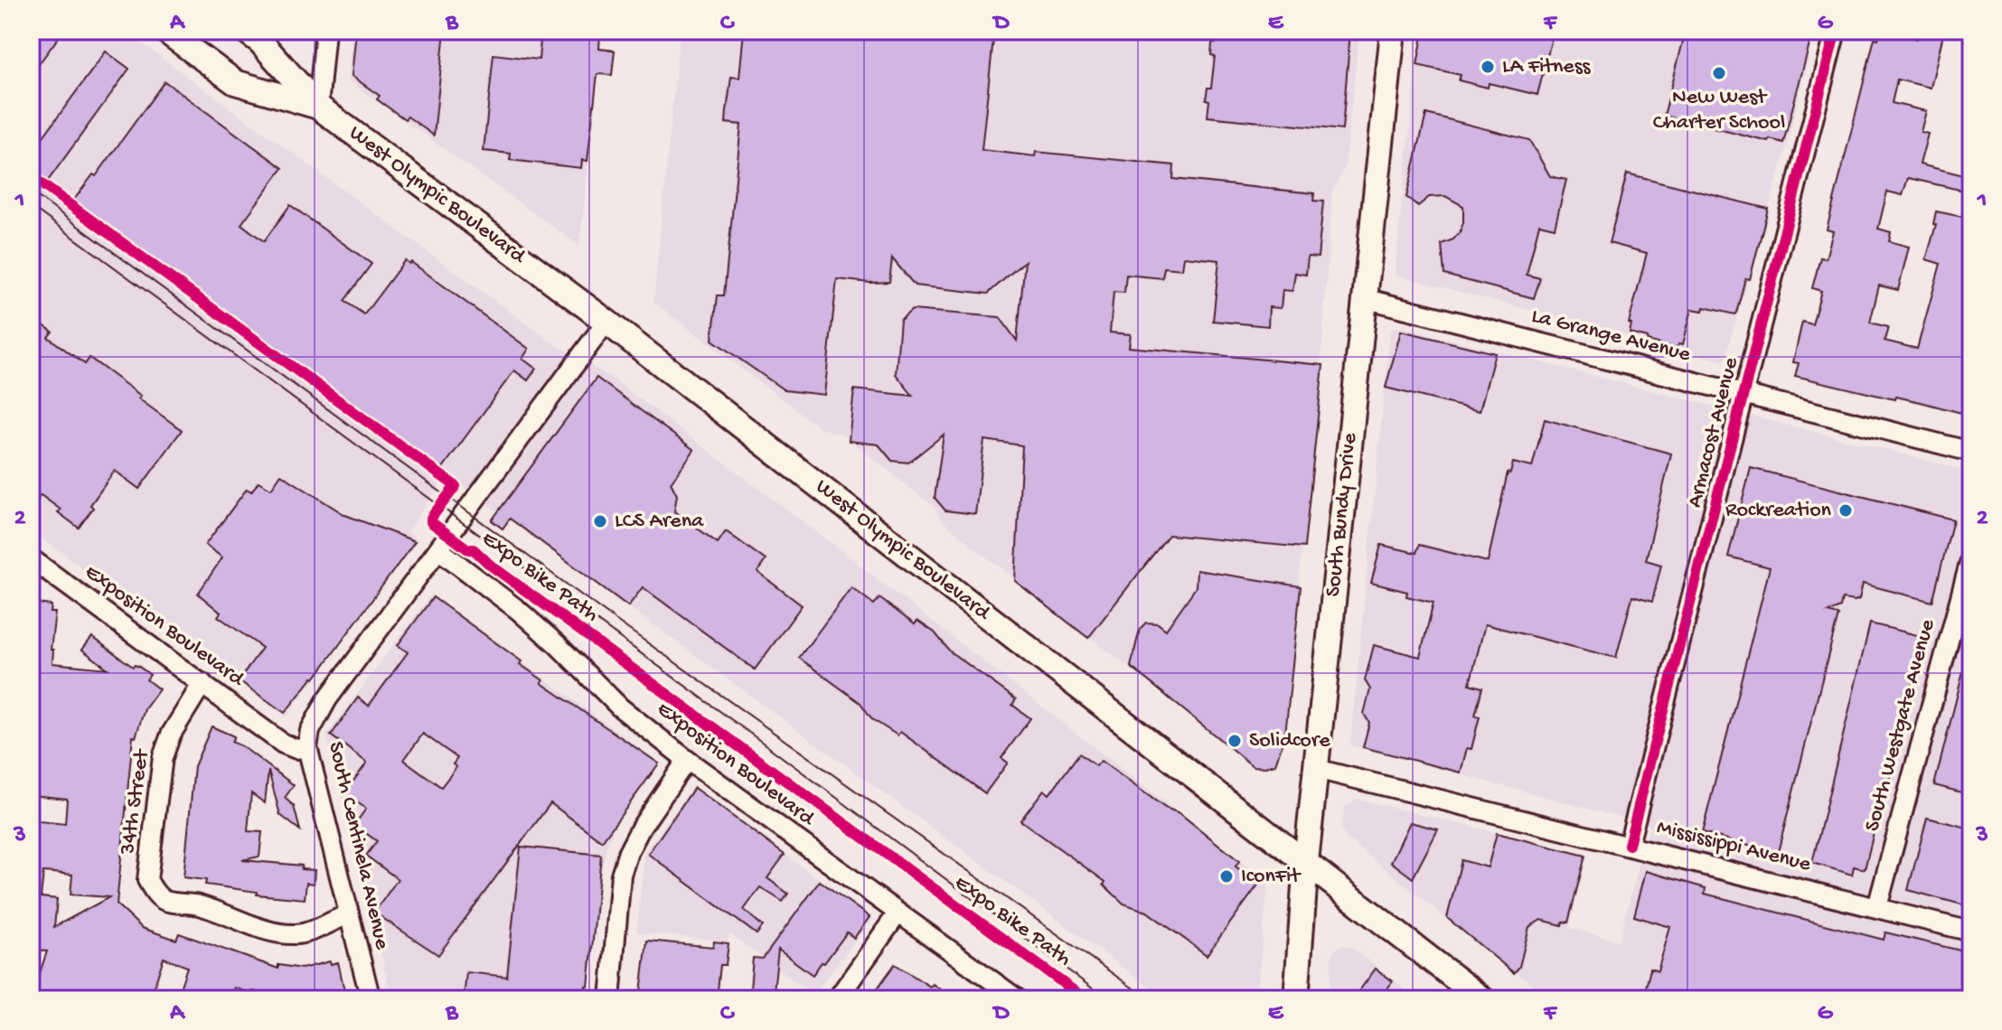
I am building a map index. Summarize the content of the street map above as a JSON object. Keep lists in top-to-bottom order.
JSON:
{
  "streets": {
    "main road": ["West Olympic Boulevard", "South Bundy Drive"],
    "street": [
      "La Grange Avenue",
      "Armacost Avenue",
      "Exposition Boulevard",
      "South Westgate Avenue",
      "34th Street",
      "South Centinela Avenue",
      "Mississippi Avenue"
    ],
    "cycle path": ["Expo Bike Path"]
  },
  "crossings": [
    ["West Olympic Boulevard", "South Bundy Drive"],
    ["West Olympic Boulevard", "South Centinela Avenue"],
    ["La Grange Avenue", "Armacost Avenue"],
    ["La Grange Avenue", "South Bundy Drive"],
    ["Armacost Avenue", "Mississippi Avenue"],
    ["South Bundy Drive", "Mississippi Avenue"],
    ["Exposition Boulevard", "34th Street"],
    ["Exposition Boulevard", "South Centinela Avenue"],
    ["South Westgate Avenue", "Mississippi Avenue"],
    ["34th Street", "South Centinela Avenue"]
  ],
  "places": [
    "LA Fitness",
    "New West Charter School",
    "Rockreation",
    "LCS Arena",
    "Solidcore",
    "IconFit"
  ],
  "grid": {
    "columns": [
      "A",
      "B",
      "C",
      "D",
      "E",
      "F",
      "G"
    ],
    "rows": ["1", "2", "3"]
  }
}
